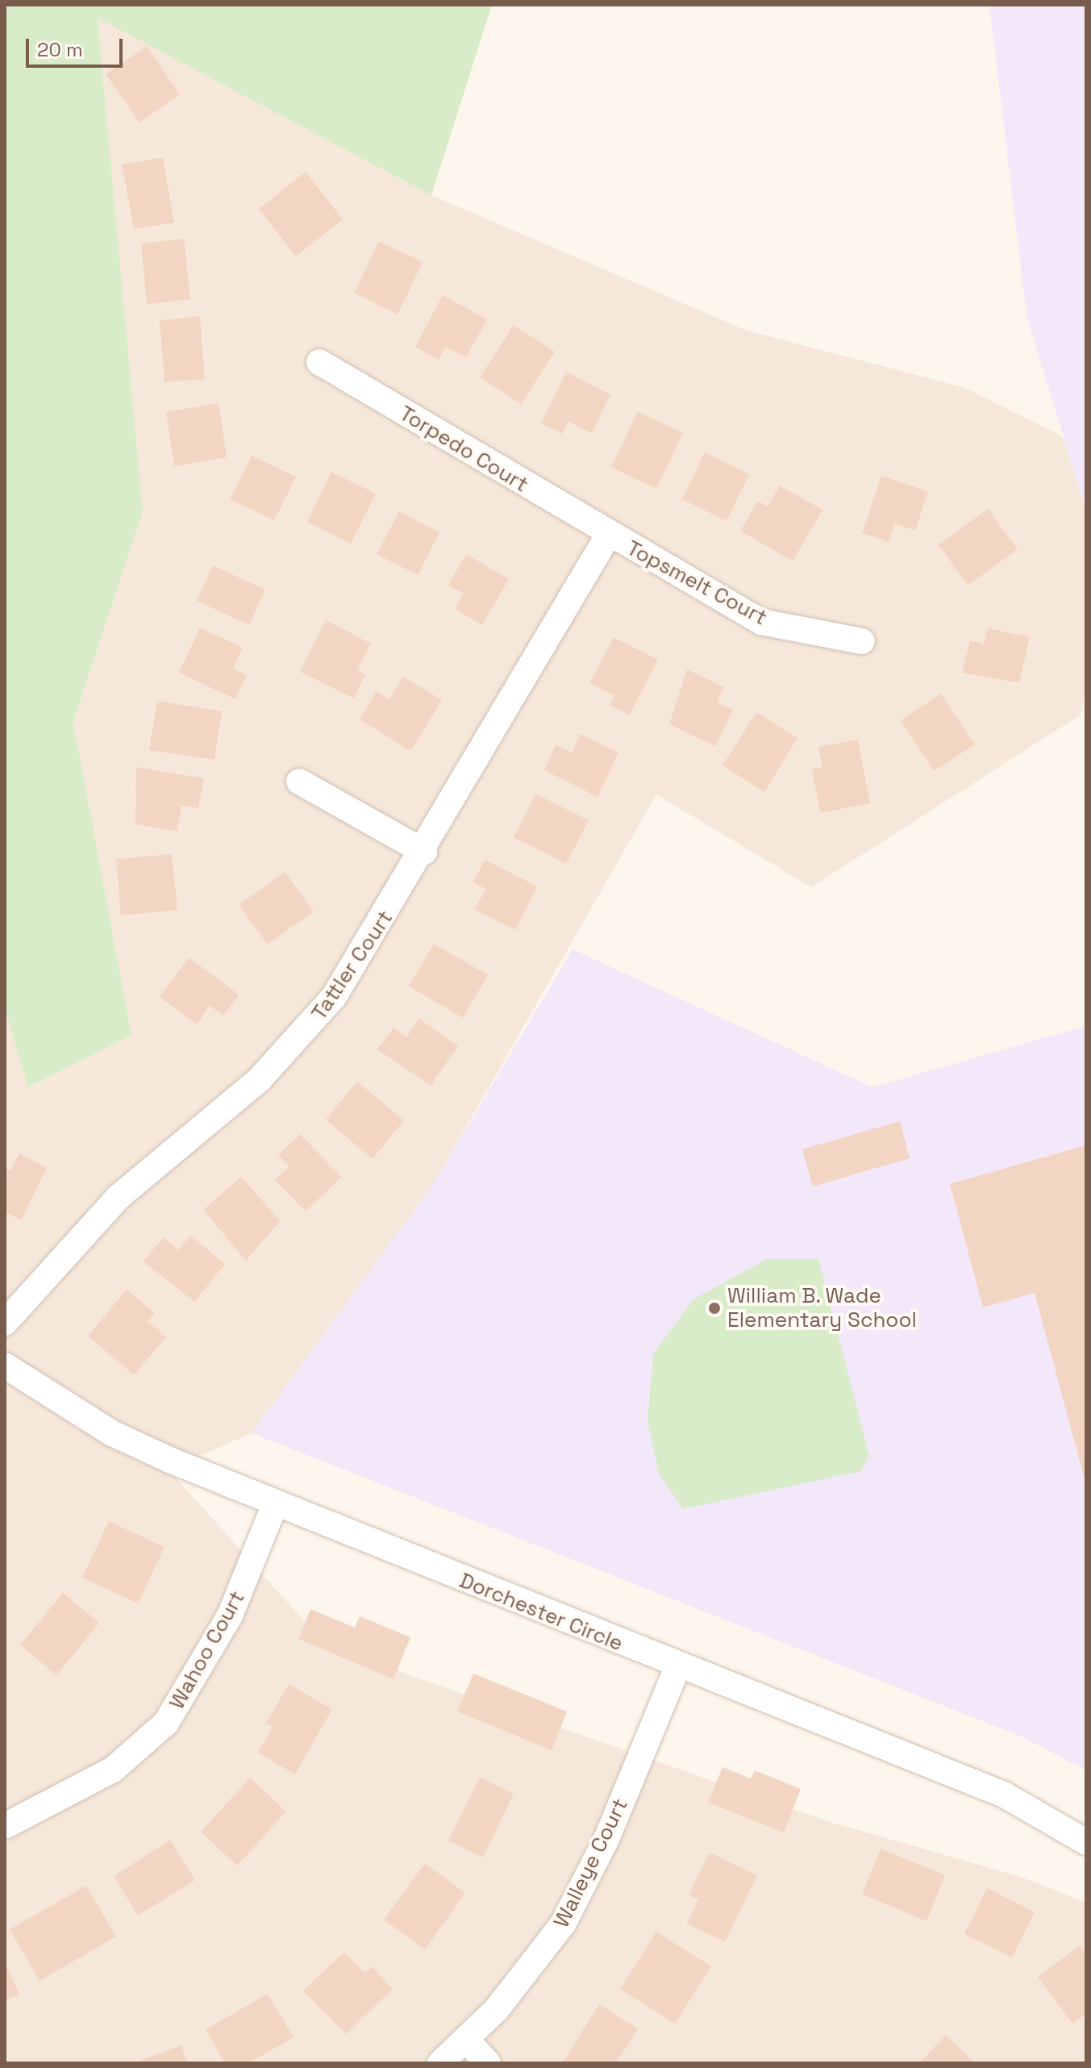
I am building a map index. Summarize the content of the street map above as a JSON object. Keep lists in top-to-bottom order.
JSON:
{
  "streets": {
    "street": [
      "Torpedo Court",
      "Topsmelt Court",
      "Tattler Court",
      "Dorchester Circle",
      "Wahoo Court",
      "Walleye Court"
    ]
  },
  "crossings": [
    ["Torpedo Court", "Topsmelt Court"],
    ["Torpedo Court", "Tattler Court"],
    ["Topsmelt Court", "Tattler Court"],
    ["Dorchester Circle", "Wahoo Court"],
    ["Dorchester Circle", "Walleye Court"]
  ],
  "places": ["William B. Wade Elementary School"],
  "scale_bar": "20 m"
}
